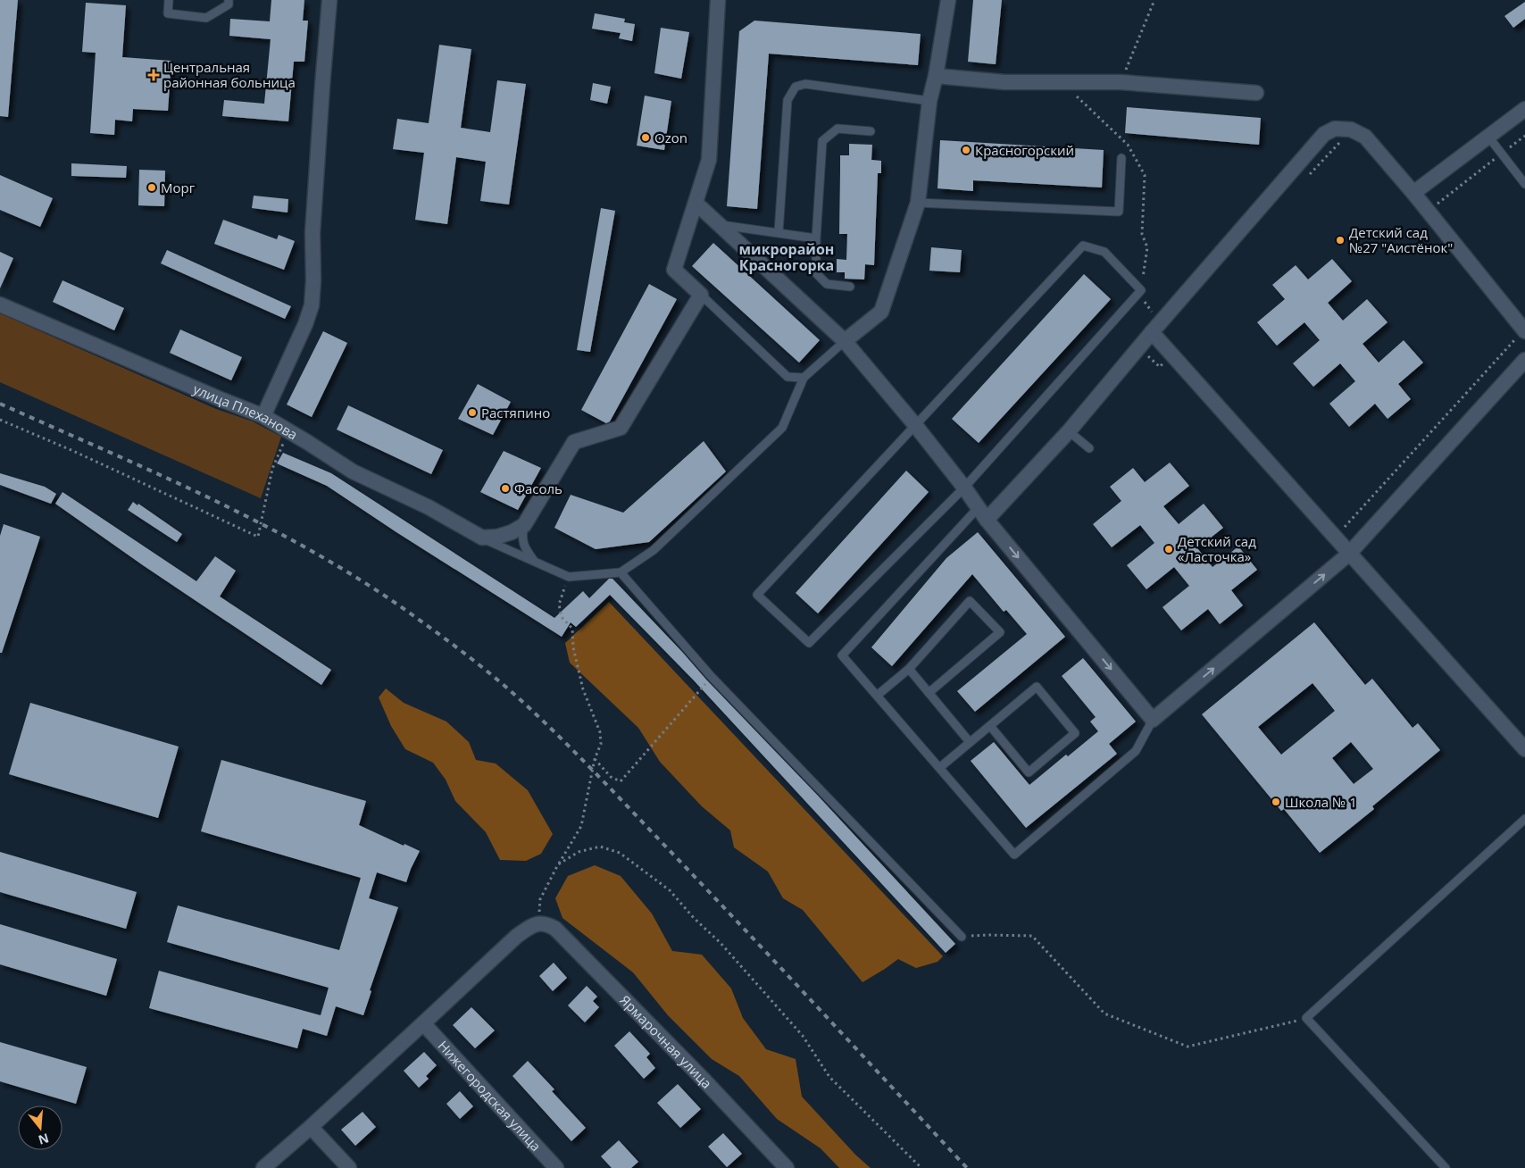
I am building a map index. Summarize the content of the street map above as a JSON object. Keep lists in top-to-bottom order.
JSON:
{
  "streets": {
    "street": ["улица Плеханова", "Ярмарочная улица", "Нижегородская улица"]
  },
  "districts": ["микрорайон Красногорка"],
  "places": {
    "health": ["Центральная районная больница"],
    "other": [
      "Ozon",
      "Красногорский",
      "Морг",
      "Детский сад №27 \"Аистёнок\"",
      "Растяпино",
      "Фасоль",
      "Детский сад «Ласточка»",
      "Школа № 1"
    ]
  },
  "north": "bottom"
}
